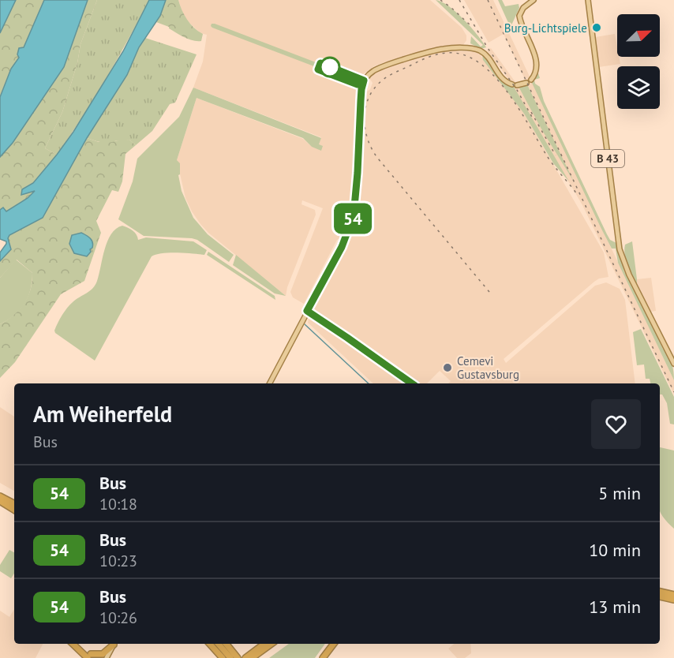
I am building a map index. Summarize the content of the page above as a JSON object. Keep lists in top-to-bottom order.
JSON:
{
  "streets": {
    "main road": ["B 43"]
  },
  "places": ["Burg-Lichtspiele", "Cemevi Gustavsburg"],
  "lines": ["bus line 54"],
  "north": "top right",
  "page": {
    "on_map": "54",
    "heading": ["Am Weiherfeld", "Bus"],
    "list": [
      {
        "mark": "54",
        "name": "Bus",
        "note": "10:18",
        "value": "5 min"
      },
      {
        "mark": "54",
        "name": "Bus",
        "note": "10:23",
        "value": "10 min"
      },
      {
        "mark": "54",
        "name": "Bus",
        "note": "10:26",
        "value": "13 min"
      }
    ]
  }
}
